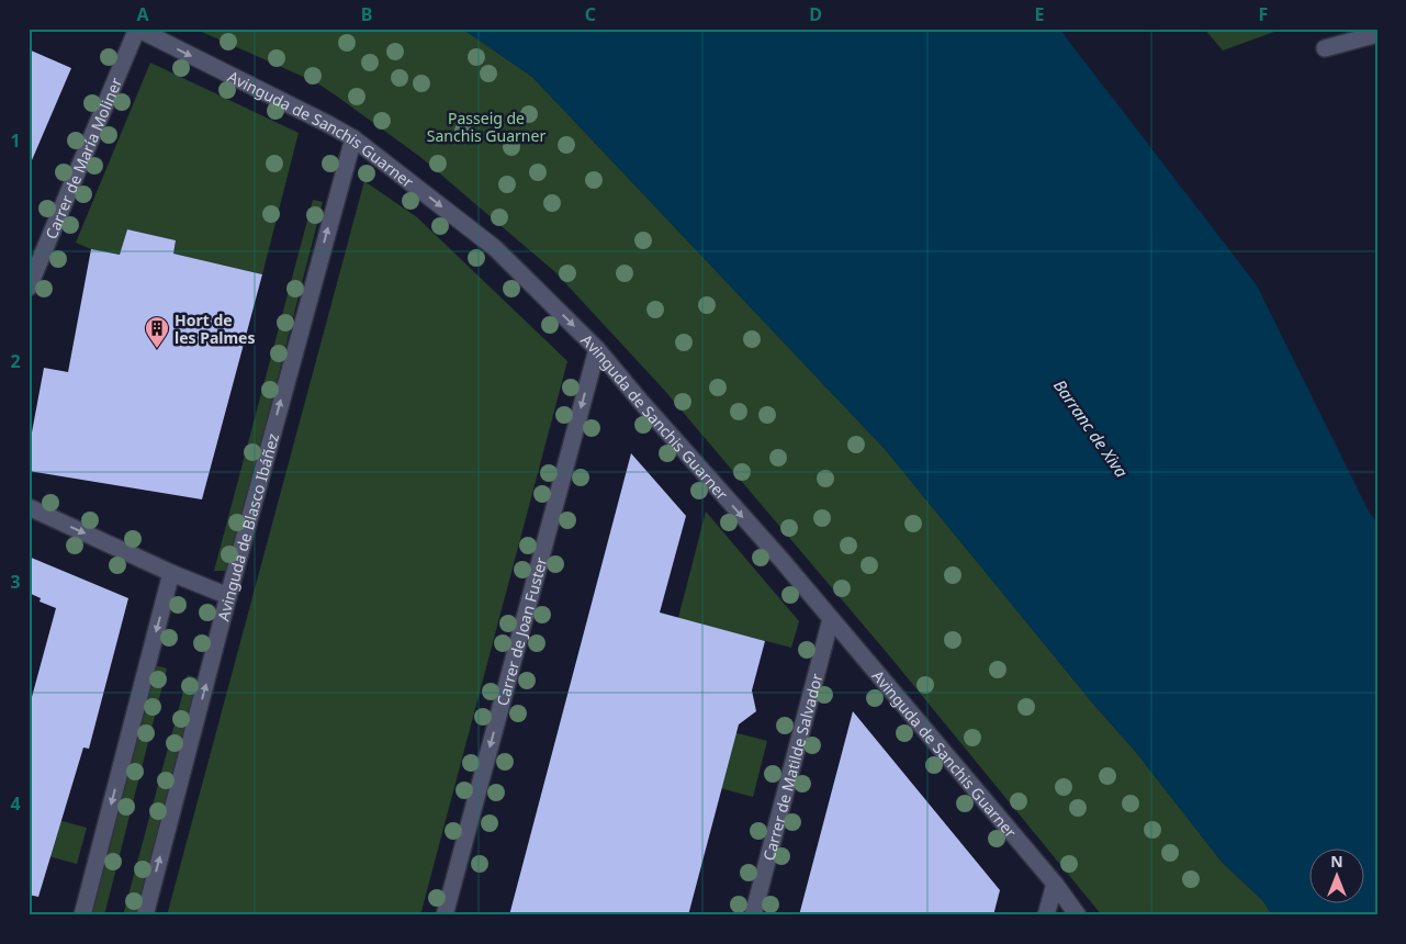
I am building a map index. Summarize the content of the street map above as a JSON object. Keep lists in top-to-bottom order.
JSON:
{
  "streets": {
    "street": [
      "Avinguda de Sanchis Guarner",
      "Carrer de María Moliner",
      "Avinguda de Blasco Ibáñez",
      "Carrer de Joan Fuster",
      "Carrer de Matilde Salvador"
    ]
  },
  "crossings": [
    ["Avinguda de Sanchis Guarner", "Carrer de María Moliner"],
    ["Avinguda de Sanchis Guarner", "Avinguda de Blasco Ibáñez"],
    ["Avinguda de Sanchis Guarner", "Carrer de Joan Fuster"],
    ["Avinguda de Sanchis Guarner", "Carrer de Matilde Salvador"]
  ],
  "one_way": ["Avinguda de Sanchis Guarner", "Carrer de Joan Fuster"],
  "water": ["Barranc de Xiva"],
  "parks": ["Passeig de Sanchis Guarner"],
  "places": {
    "building": ["Hort de les Palmes"]
  },
  "north": "top",
  "grid": {
    "columns": [
      "A",
      "B",
      "C",
      "D",
      "E",
      "F"
    ],
    "rows": [
      "1",
      "2",
      "3",
      "4"
    ]
  }
}
